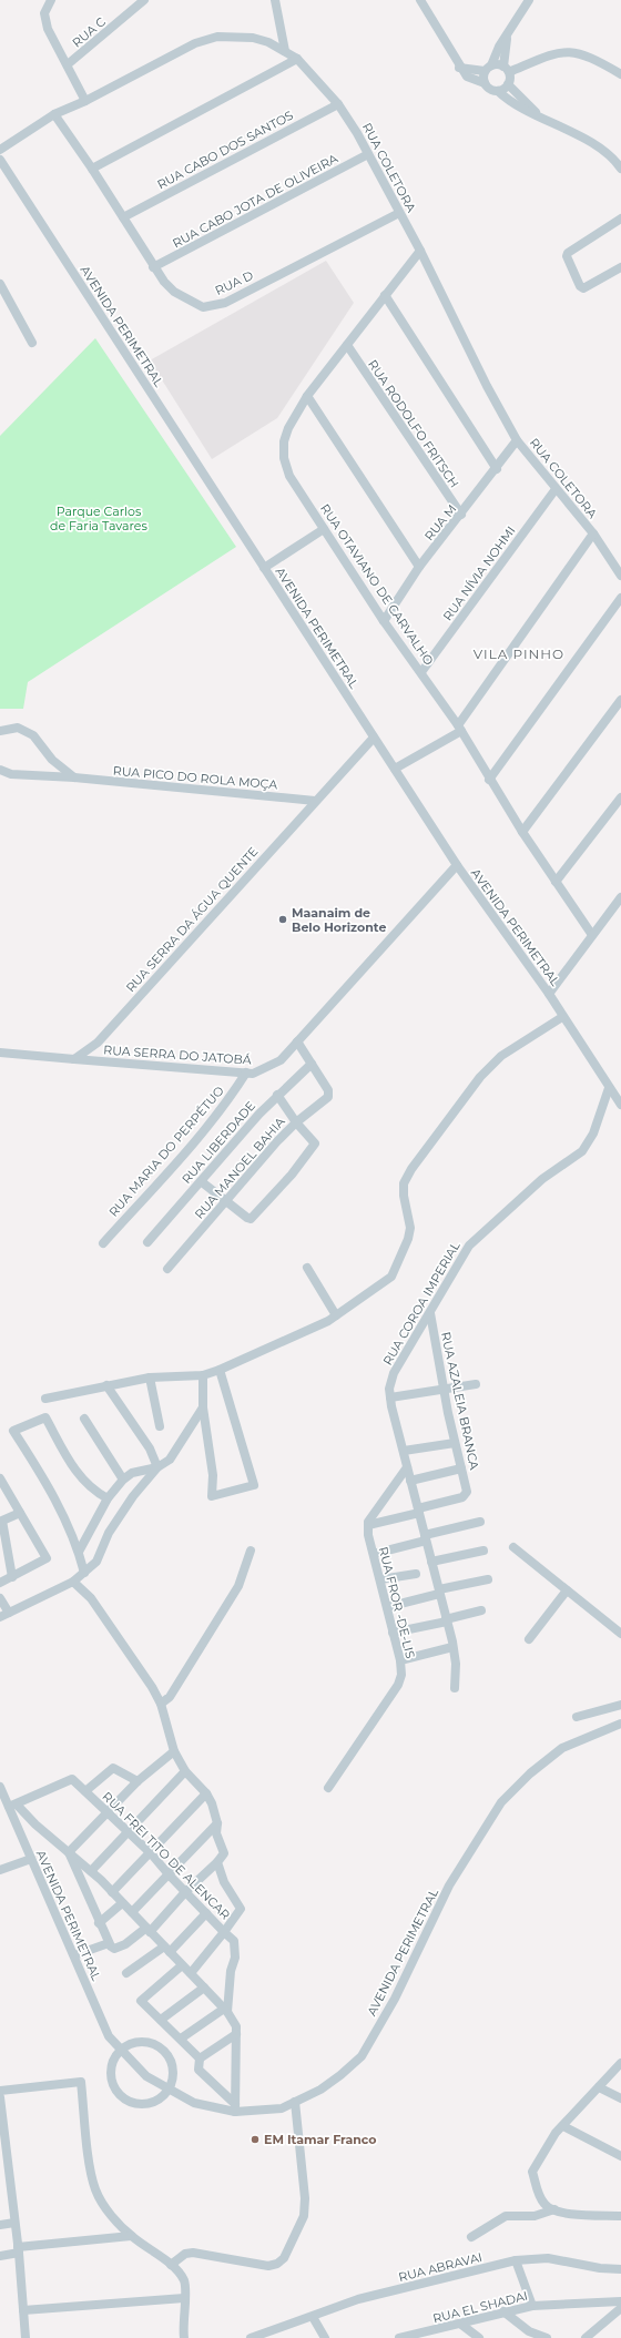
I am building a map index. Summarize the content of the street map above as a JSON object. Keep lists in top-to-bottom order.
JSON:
{
  "streets": {
    "street": [
      "RUA C",
      "RUA CABO DOS SANTOS",
      "RUA COLETORA",
      "RUA CABO JOTA DE OLIVEIRA",
      "RUA D",
      "AVENIDA PERIMETRAL",
      "RUA RODOLFO FRITSCH",
      "RUA M",
      "RUA NÍVIA NOHMI",
      "RUA OTAVIANO DE CARVALHO",
      "RUA PICO DO ROLA MOÇA",
      "RUA SERRA DA ÁGUA QUENTE",
      "RUA SERRA DO JATOBÁ",
      "RUA LIBERDADE",
      "RUA MARIA DO PERPÉTUO",
      "RUA MANOEL BAHIA",
      "RUA COROA IMPERIAL",
      "RUA AZALEIA BRANCA",
      "RUA FROR -DE-LIS",
      "RUA FREI TITO DE ALENCAR",
      "RUA ABRAVAI",
      "RUA EL SHADAI"
    ]
  },
  "crossings": [
    ["RUA CABO DOS SANTOS", "RUA COLETORA"],
    ["RUA CABO DOS SANTOS", "RUA D"],
    ["RUA COLETORA", "RUA CABO JOTA DE OLIVEIRA"],
    ["RUA COLETORA", "RUA D"],
    ["RUA COLETORA", "RUA M"],
    ["RUA COLETORA", "RUA NÍVIA NOHMI"],
    ["RUA COLETORA", "RUA OTAVIANO DE CARVALHO"],
    ["RUA CABO JOTA DE OLIVEIRA", "RUA D"],
    ["AVENIDA PERIMETRAL", "RUA SERRA DA ÁGUA QUENTE"],
    ["AVENIDA PERIMETRAL", "RUA SERRA DO JATOBÁ"],
    ["AVENIDA PERIMETRAL", "RUA COROA IMPERIAL"],
    ["AVENIDA PERIMETRAL", "RUA FREI TITO DE ALENCAR"],
    ["RUA RODOLFO FRITSCH", "RUA M"],
    ["RUA RODOLFO FRITSCH", "RUA OTAVIANO DE CARVALHO"],
    ["RUA M", "RUA OTAVIANO DE CARVALHO"],
    ["RUA NÍVIA NOHMI", "RUA OTAVIANO DE CARVALHO"],
    ["RUA PICO DO ROLA MOÇA", "RUA SERRA DA ÁGUA QUENTE"],
    ["RUA SERRA DA ÁGUA QUENTE", "RUA SERRA DO JATOBÁ"],
    ["RUA SERRA DO JATOBÁ", "RUA MARIA DO PERPÉTUO"],
    ["RUA SERRA DO JATOBÁ", "RUA MANOEL BAHIA"],
    ["RUA LIBERDADE", "RUA MANOEL BAHIA"],
    ["RUA COROA IMPERIAL", "RUA AZALEIA BRANCA"]
  ],
  "districts": ["VILA PINHO"],
  "parks": ["Parque Carlos de Faria Tavares"],
  "places": ["Maanaim de Belo Horizonte", "EM Itamar Franco"]
}
